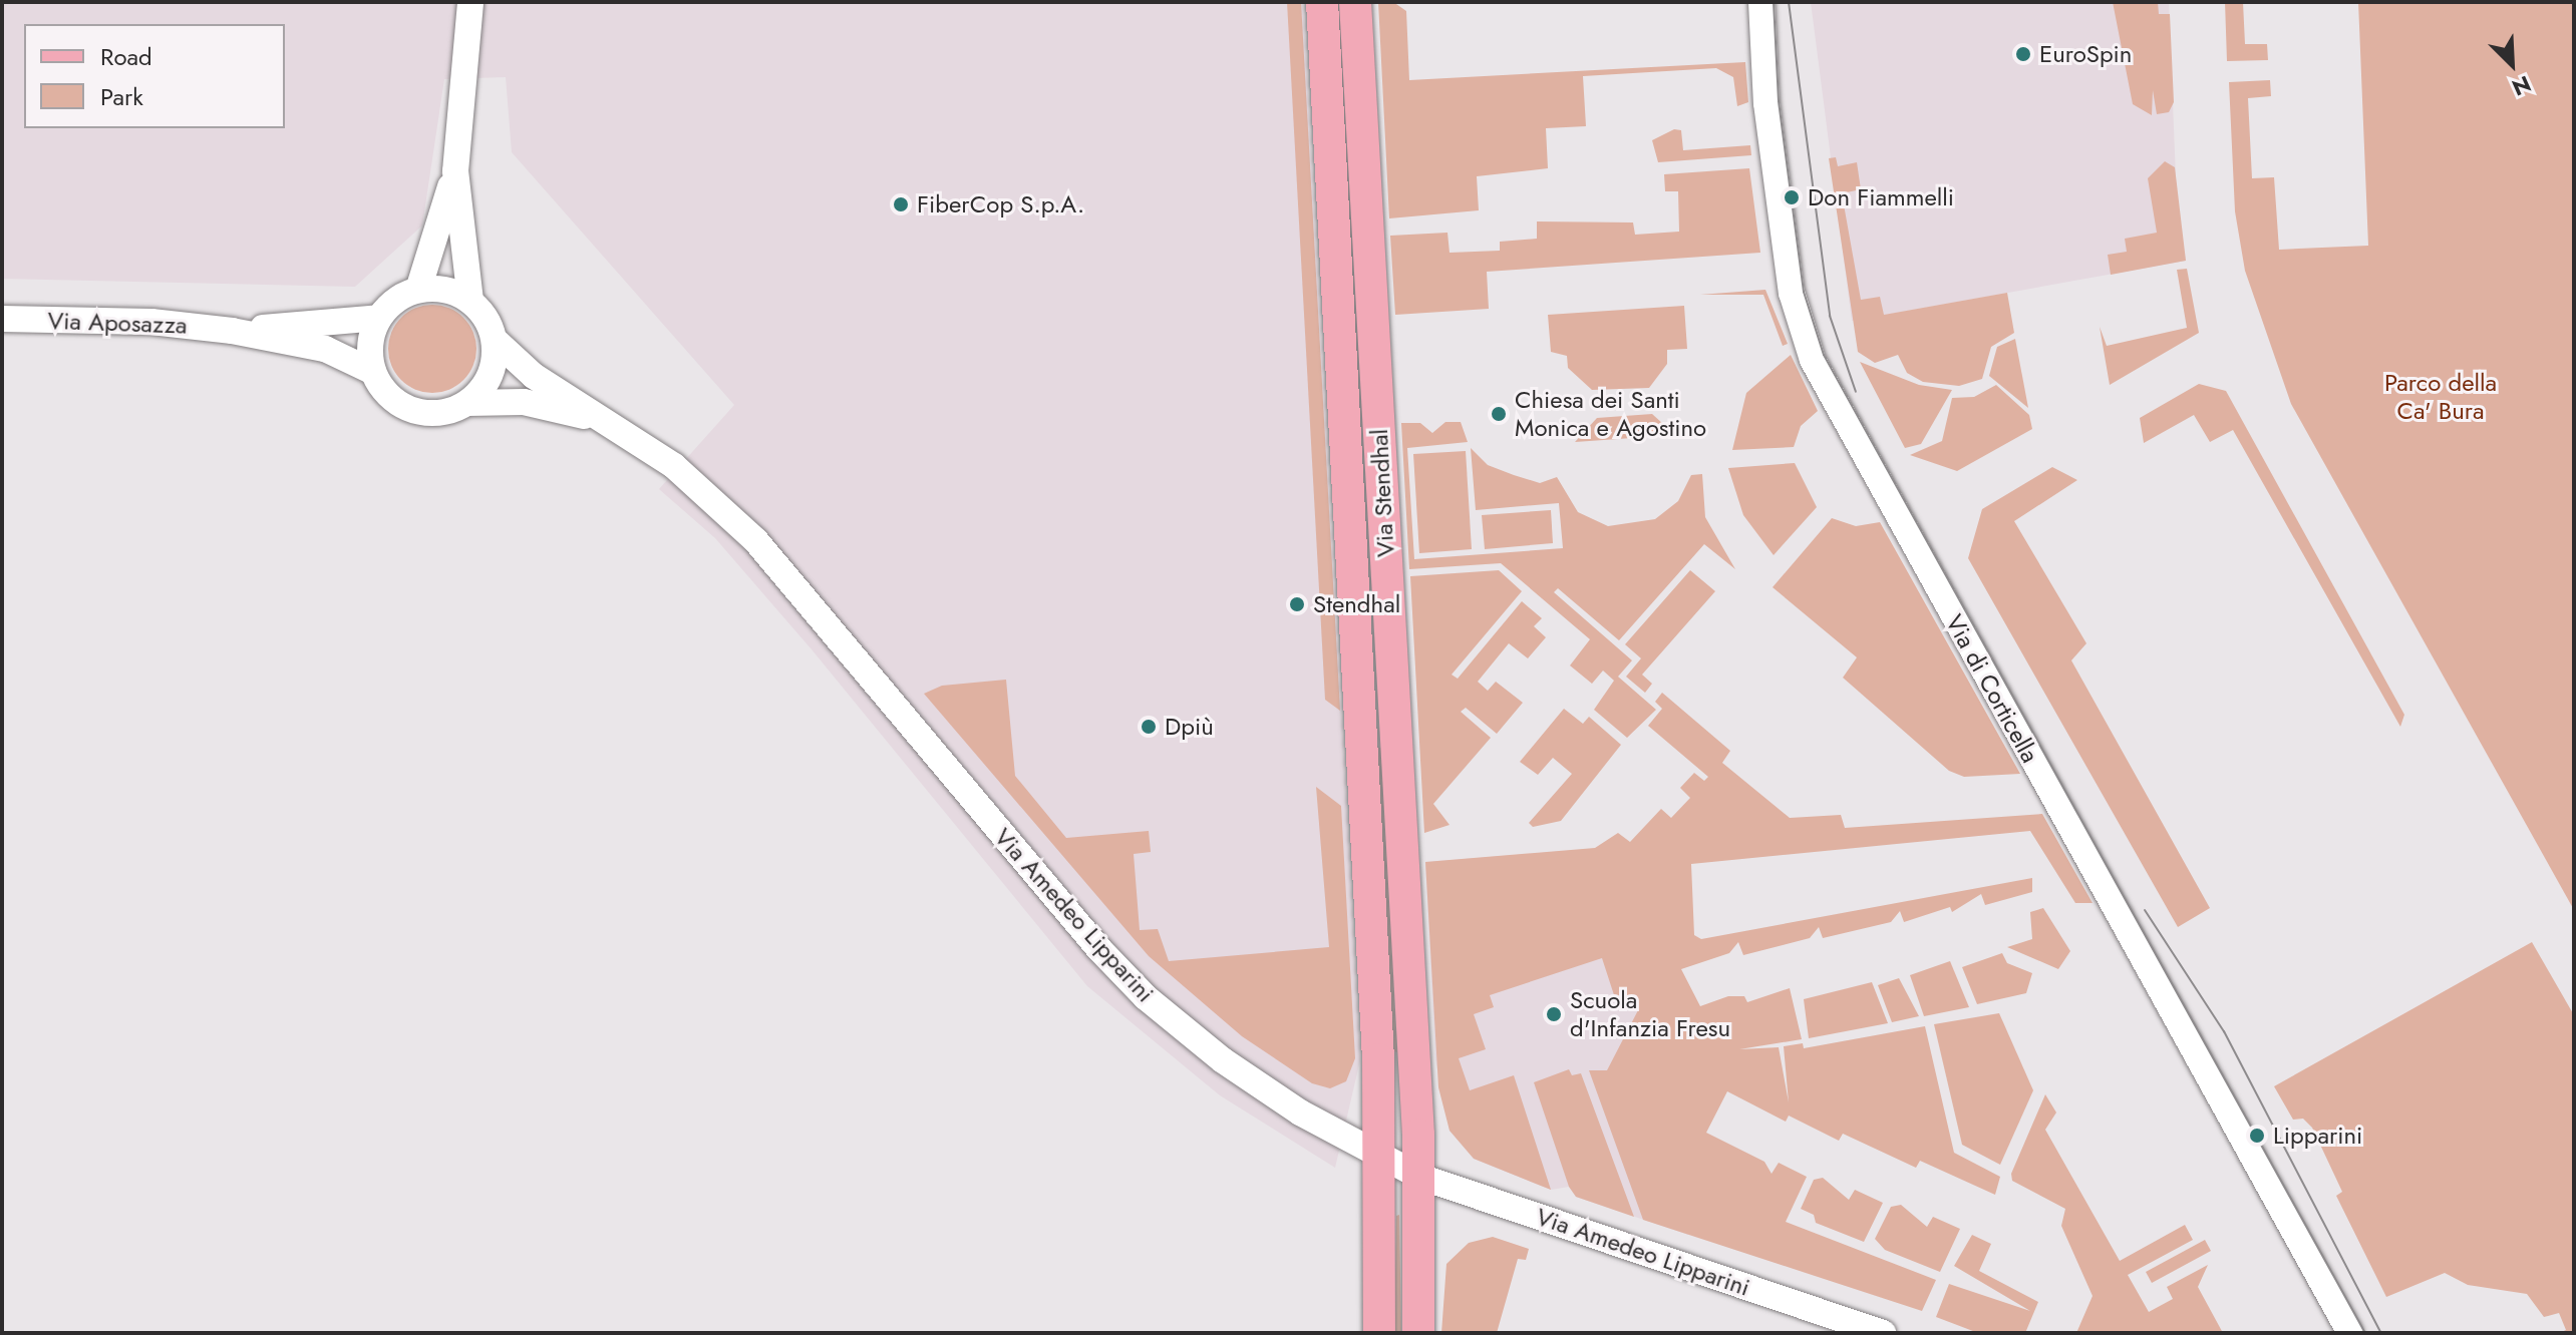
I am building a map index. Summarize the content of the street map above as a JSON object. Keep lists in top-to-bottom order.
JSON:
{
  "streets": {
    "main road": ["Via Stendhal"],
    "street": ["Via Aposazza", "Via di Corticella", "Via Amedeo Lipparini"]
  },
  "crossings": [
    ["Via Aposazza", "Via Amedeo Lipparini"],
    ["Via Stendhal", "Via Amedeo Lipparini"]
  ],
  "parks": ["Parco della Ca' Bura"],
  "places": [
    "EuroSpin",
    "Don Fiammelli",
    "FiberCop S.p.A.",
    "Chiesa dei Santi Monica e Agostino",
    "Stendhal",
    "Dpiù",
    "Scuola d'Infanzia Fresu",
    "Lipparini"
  ],
  "legend": ["Road", "Park"],
  "north": "bottom right"
}
